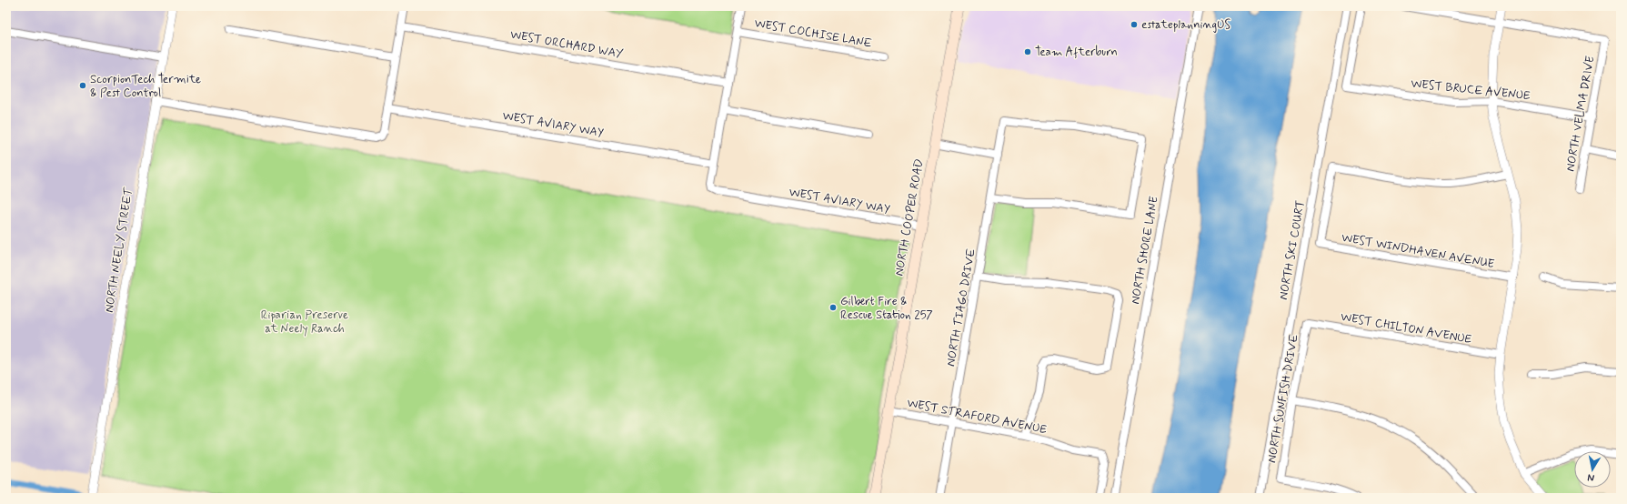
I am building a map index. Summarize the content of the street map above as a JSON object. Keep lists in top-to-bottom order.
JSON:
{
  "streets": {
    "main road": ["NORTH COOPER ROAD"],
    "street": [
      "WEST COCHISE LANE",
      "WEST ORCHARD WAY",
      "WEST BRUCE AVENUE",
      "NORTH VELMA DRIVE",
      "WEST AVIARY WAY",
      "NORTH NEELY STREET",
      "NORTH SHORE LANE",
      "NORTH SKI COURT",
      "WEST WINDHAVEN AVENUE",
      "NORTH TIAGO DRIVE",
      "WEST CHILTON AVENUE",
      "NORTH SUNFISH DRIVE",
      "WEST STRAFORD AVENUE"
    ]
  },
  "crossings": [
    ["WEST BRUCE AVENUE", "NORTH VELMA DRIVE"],
    ["WEST AVIARY WAY", "NORTH COOPER ROAD"],
    ["NORTH COOPER ROAD", "WEST STRAFORD AVENUE"],
    ["NORTH TIAGO DRIVE", "WEST STRAFORD AVENUE"],
    ["WEST CHILTON AVENUE", "NORTH SUNFISH DRIVE"]
  ],
  "parks": ["Riparian Preserve at Neely Ranch"],
  "places": [
    "estateplanningUS",
    "Team Afterburn",
    "ScorpionTech Termite & Pest Control",
    "Gilbert Fire & Rescue Station 257"
  ],
  "north": "bottom"
}
